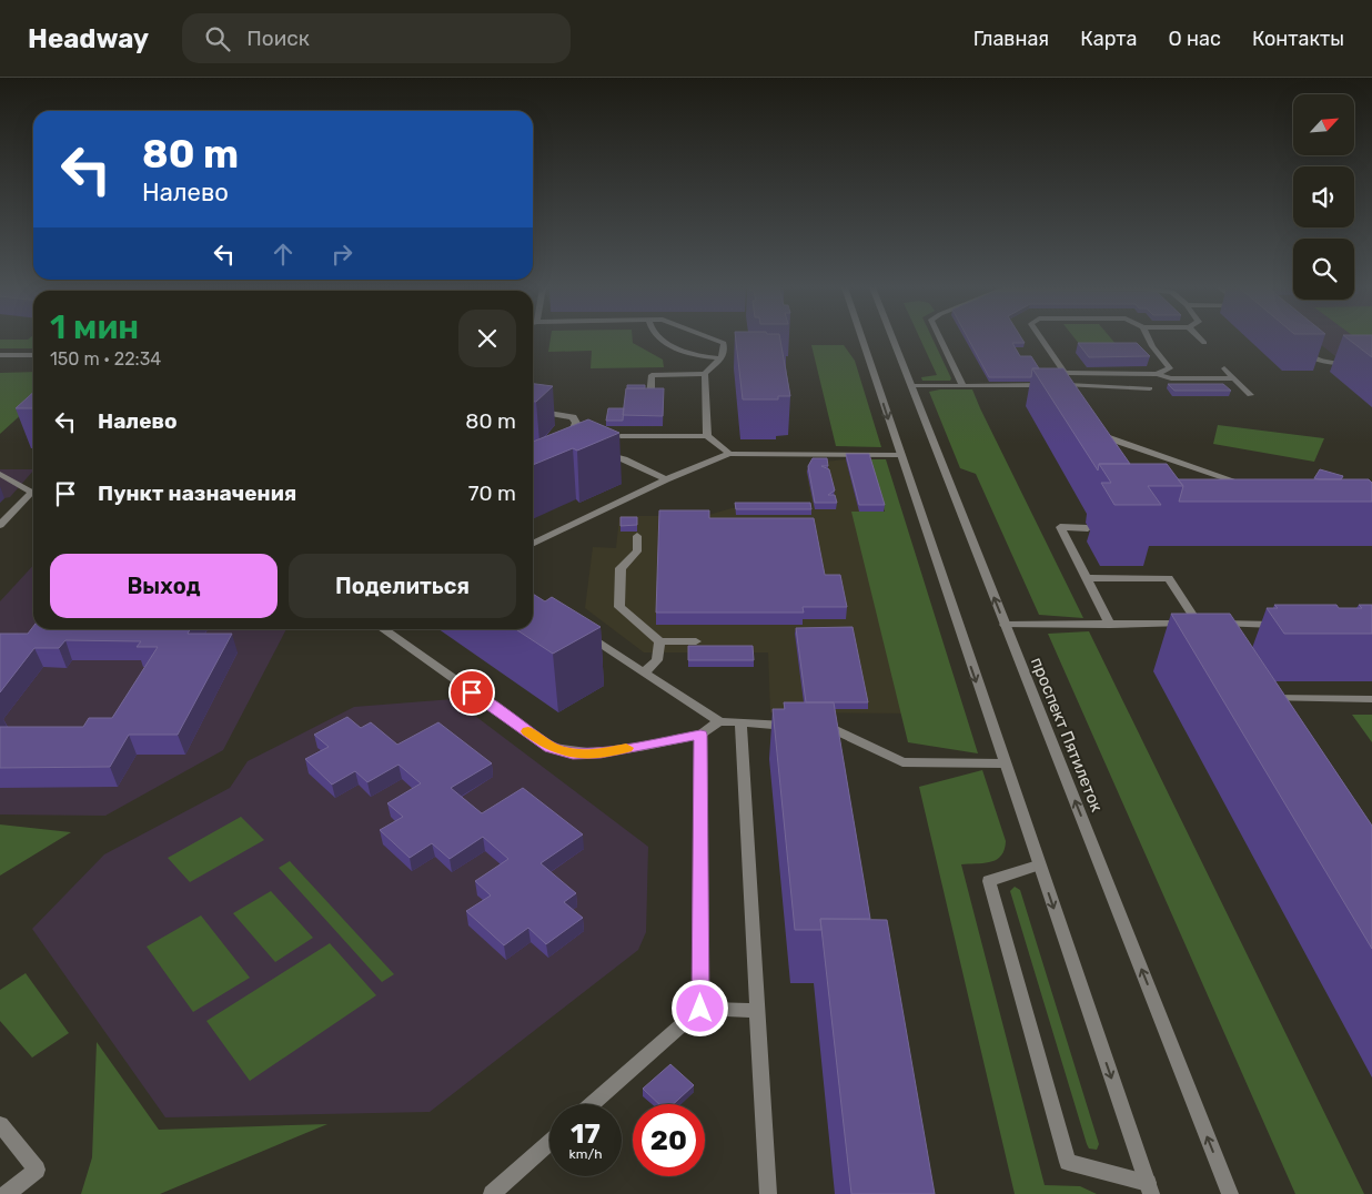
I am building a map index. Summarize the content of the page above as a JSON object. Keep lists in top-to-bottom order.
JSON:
{
  "streets": {
    "street": ["проспект Пятилеток"]
  },
  "north": "top right",
  "page": {
    "header": "Headway",
    "search": "Поиск",
    "nav": [
      "Главная",
      "Карта",
      "О нас",
      "Контакты"
    ],
    "turn": ["80 m", "Налево"],
    "heading": ["1 мин", "150 m · 22:34"],
    "list": [
      {
        "name": "Налево",
        "value": "80 m"
      },
      {
        "name": "Пункт назначения",
        "value": "70 m"
      }
    ],
    "buttons": ["Выход", "Поделиться"],
    "speed": "17 km/h",
    "limit": "20"
  }
}
